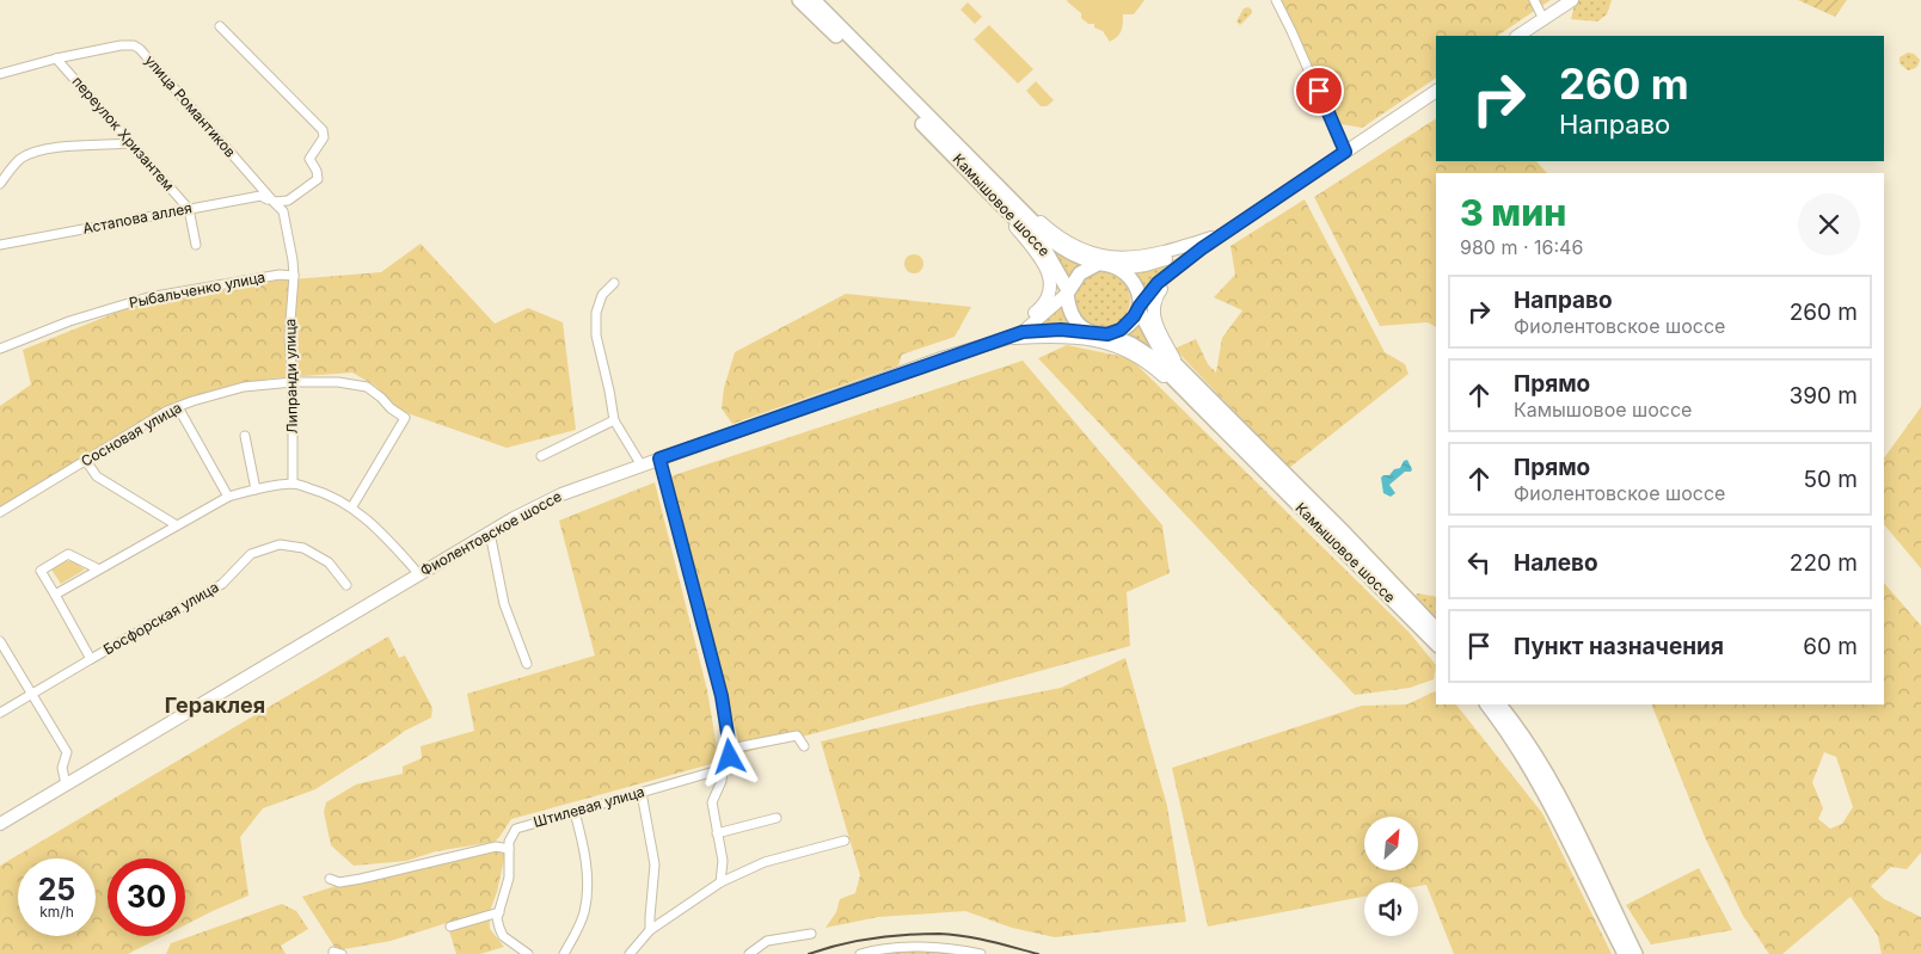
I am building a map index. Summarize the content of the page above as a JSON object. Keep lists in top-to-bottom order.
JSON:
{
  "streets": {
    "main road": ["Камышовое шоссе", "Фиолентовское шоссе"],
    "street": [
      "улица Романтиков",
      "переулок Хризантем",
      "Астапова аллея",
      "Рыбальченко улица",
      "Липранди улица",
      "Сосновая улица",
      "Босфорская улица",
      "Штилевая улица"
    ]
  },
  "crossings": [
    ["улица Романтиков", "переулок Хризантем"],
    ["улица Романтиков", "Астапова аллея"],
    ["улица Романтиков", "Липранди улица"],
    ["переулок Хризантем", "Астапова аллея"],
    ["Камышовое шоссе", "Фиолентовское шоссе"],
    ["Астапова аллея", "Липранди улица"],
    ["Рыбальченко улица", "Липранди улица"],
    ["Липранди улица", "Сосновая улица"]
  ],
  "districts": ["Гераклея"],
  "north": "top right",
  "page": {
    "turn": ["260 m", "Направо"],
    "heading": ["3 мин", "980 m · 16:46"],
    "list": [
      {
        "name": "Направо",
        "note": "Фиолентовское шоссе",
        "value": "260 m"
      },
      {
        "name": "Прямо",
        "note": "Камышовое шоссе",
        "value": "390 m"
      },
      {
        "name": "Прямо",
        "note": "Фиолентовское шоссе",
        "value": "50 m"
      },
      {
        "name": "Налево",
        "value": "220 m"
      },
      {
        "name": "Пункт назначения",
        "value": "60 m"
      }
    ],
    "speed": "25 km/h",
    "limit": "30"
  }
}
